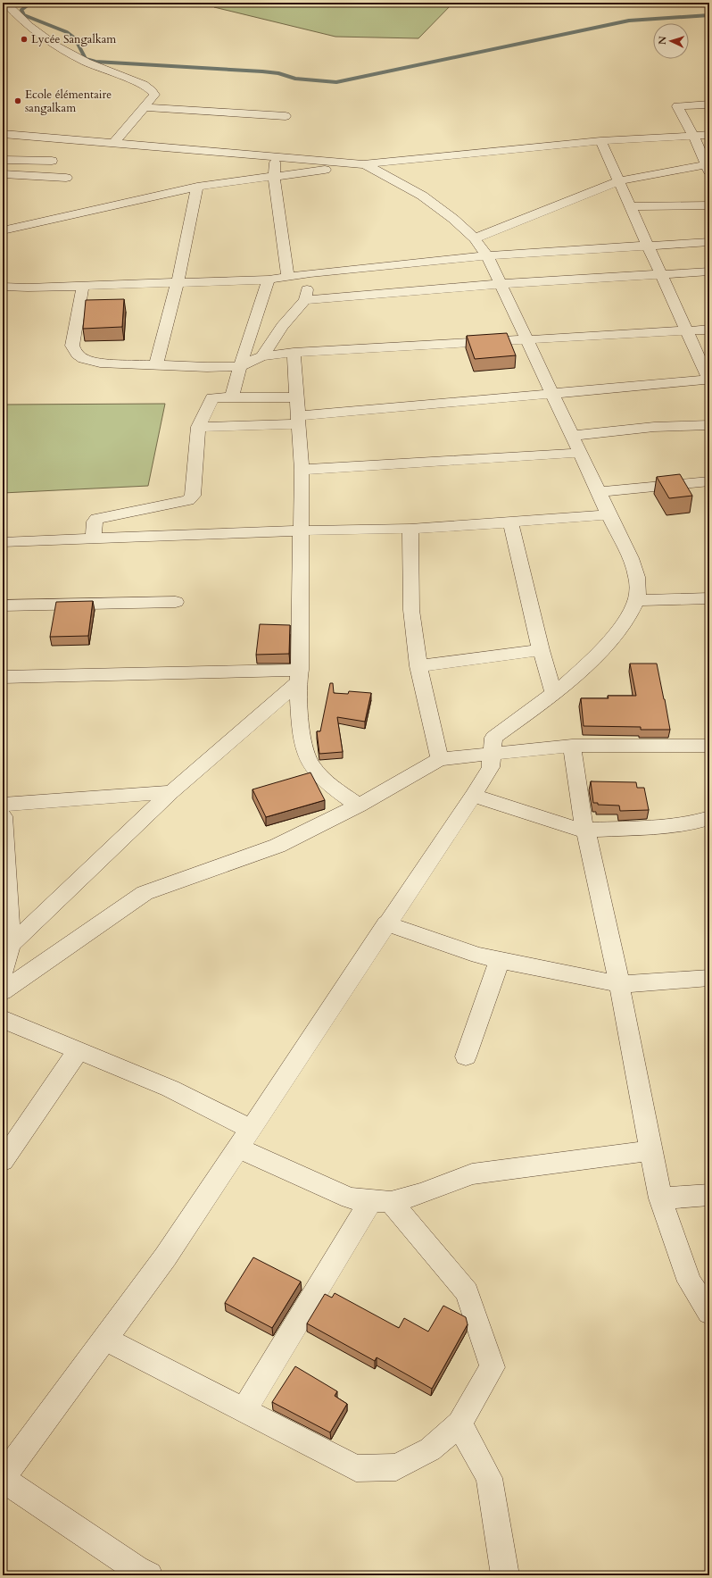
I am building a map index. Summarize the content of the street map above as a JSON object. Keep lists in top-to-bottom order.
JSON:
{
  "places": ["Lycée Sangalkam", "Ecole élémentaire sangalkam"],
  "north": "left"
}
